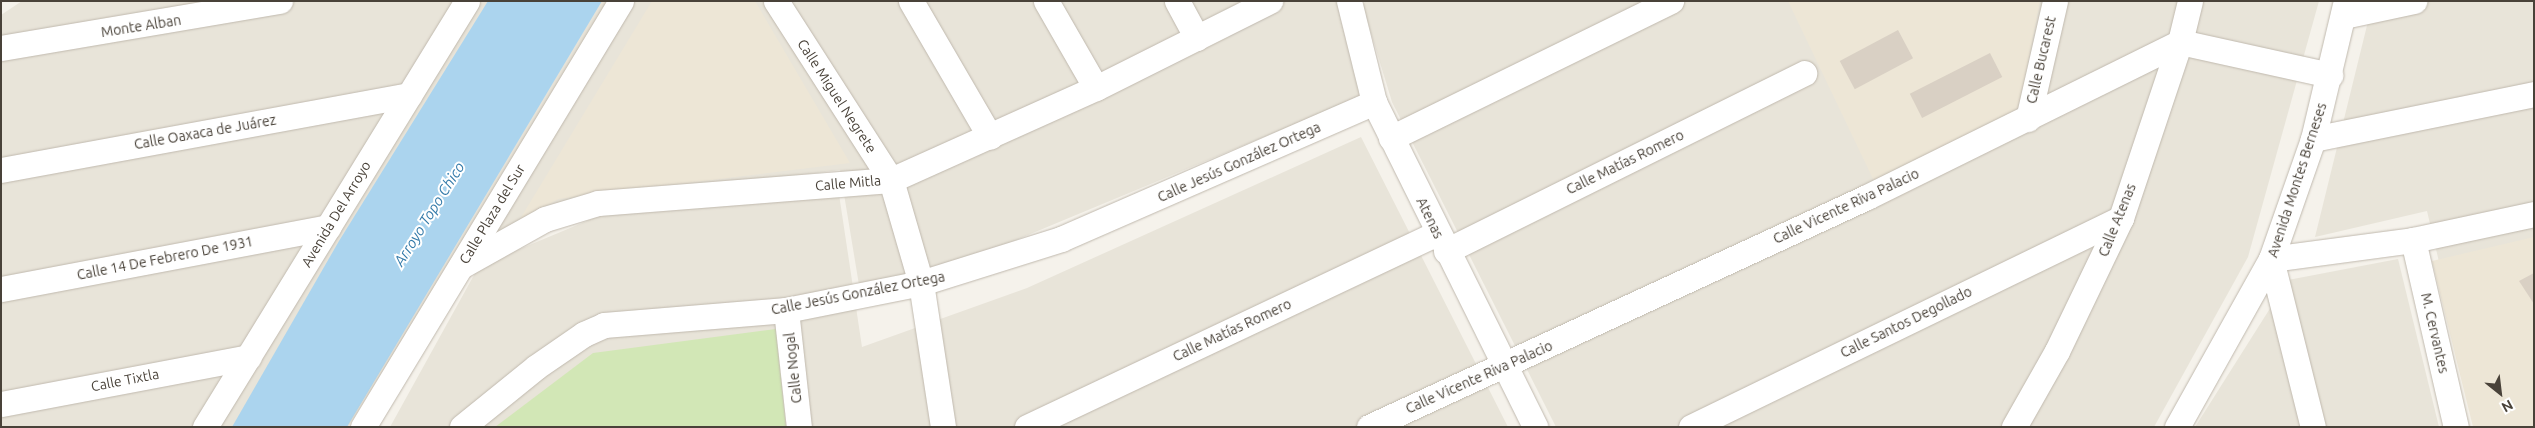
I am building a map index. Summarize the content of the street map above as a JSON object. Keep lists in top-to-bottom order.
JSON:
{
  "streets": {
    "street": [
      "Monte Alban",
      "Calle Bucarest",
      "Calle Miguel Negrete",
      "Calle Oaxaca de Juárez",
      "Calle Jesús González Ortega",
      "Calle Matías Romero",
      "Avenida Montes Berneses",
      "Calle Mitla",
      "Calle Vicente Riva Palacio",
      "Avenida Del Arroyo",
      "Calle Plaza del Sur",
      "Atenas",
      "Calle Atenas",
      "Calle 14 De Febrero De 1931",
      "Calle Santos Degollado",
      "M. Cervantes",
      "Calle Nogal",
      "Calle Tixtla"
    ]
  },
  "crossings": [
    ["Calle Bucarest", "Calle Vicente Riva Palacio"],
    ["Calle Miguel Negrete", "Calle Jesús González Ortega"],
    ["Calle Miguel Negrete", "Calle Mitla"],
    ["Calle Oaxaca de Juárez", "Avenida Del Arroyo"],
    ["Calle Jesús González Ortega", "Atenas"],
    ["Calle Jesús González Ortega", "Calle Nogal"],
    ["Calle Matías Romero", "Atenas"],
    ["Calle Mitla", "Calle Plaza del Sur"],
    ["Calle Vicente Riva Palacio", "Atenas"],
    ["Calle Vicente Riva Palacio", "Calle Atenas"],
    ["Avenida Del Arroyo", "Calle 14 De Febrero De 1931"],
    ["Avenida Del Arroyo", "Calle Tixtla"],
    ["Calle Atenas", "Calle Santos Degollado"]
  ],
  "water": ["Arroyo Topo Chico"],
  "north": "bottom right"
}
